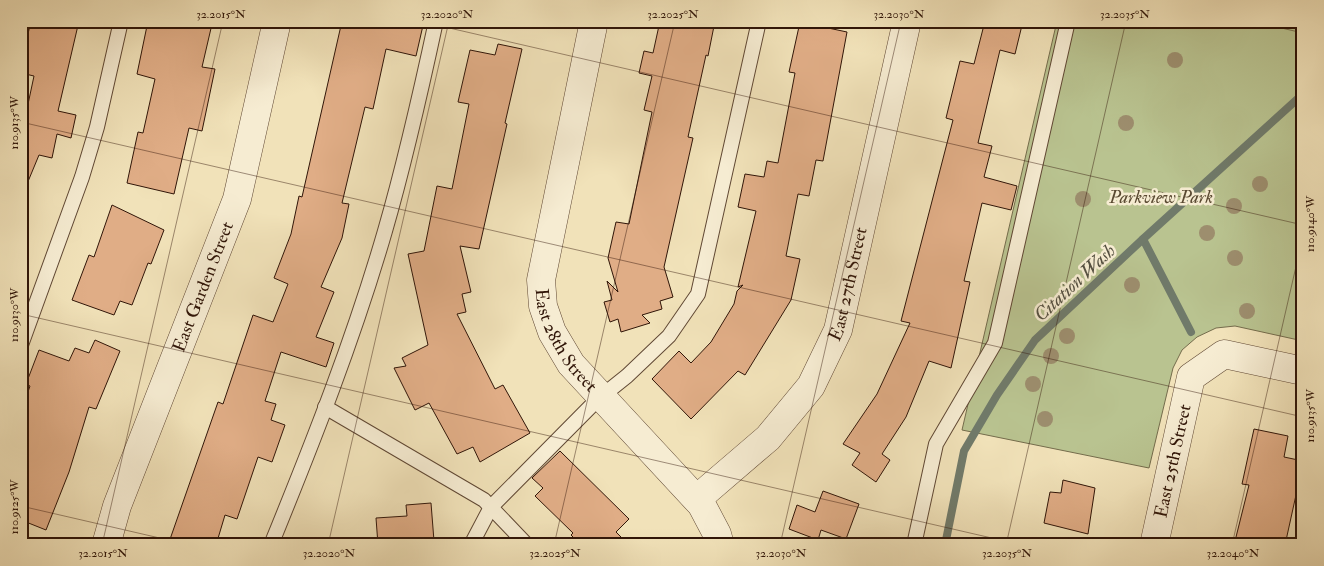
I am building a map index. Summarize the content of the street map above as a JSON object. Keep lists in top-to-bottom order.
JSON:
{
  "streets": {
    "street": [
      "East 27th Street",
      "East Garden Street",
      "East 28th Street",
      "East 25th Street"
    ]
  },
  "crossings": [
    ["East 27th Street", "East 28th Street"]
  ],
  "water": ["Citation Wash"],
  "parks": ["Parkview Park"],
  "coordinates": [
    "32.2015°N",
    "32.2020°N",
    "32.2025°N",
    "32.2030°N",
    "32.2035°N",
    "110.9135°W",
    "110.9140°W",
    "110.9130°W",
    "110.9125°W",
    "32.2040°N"
  ]
}
